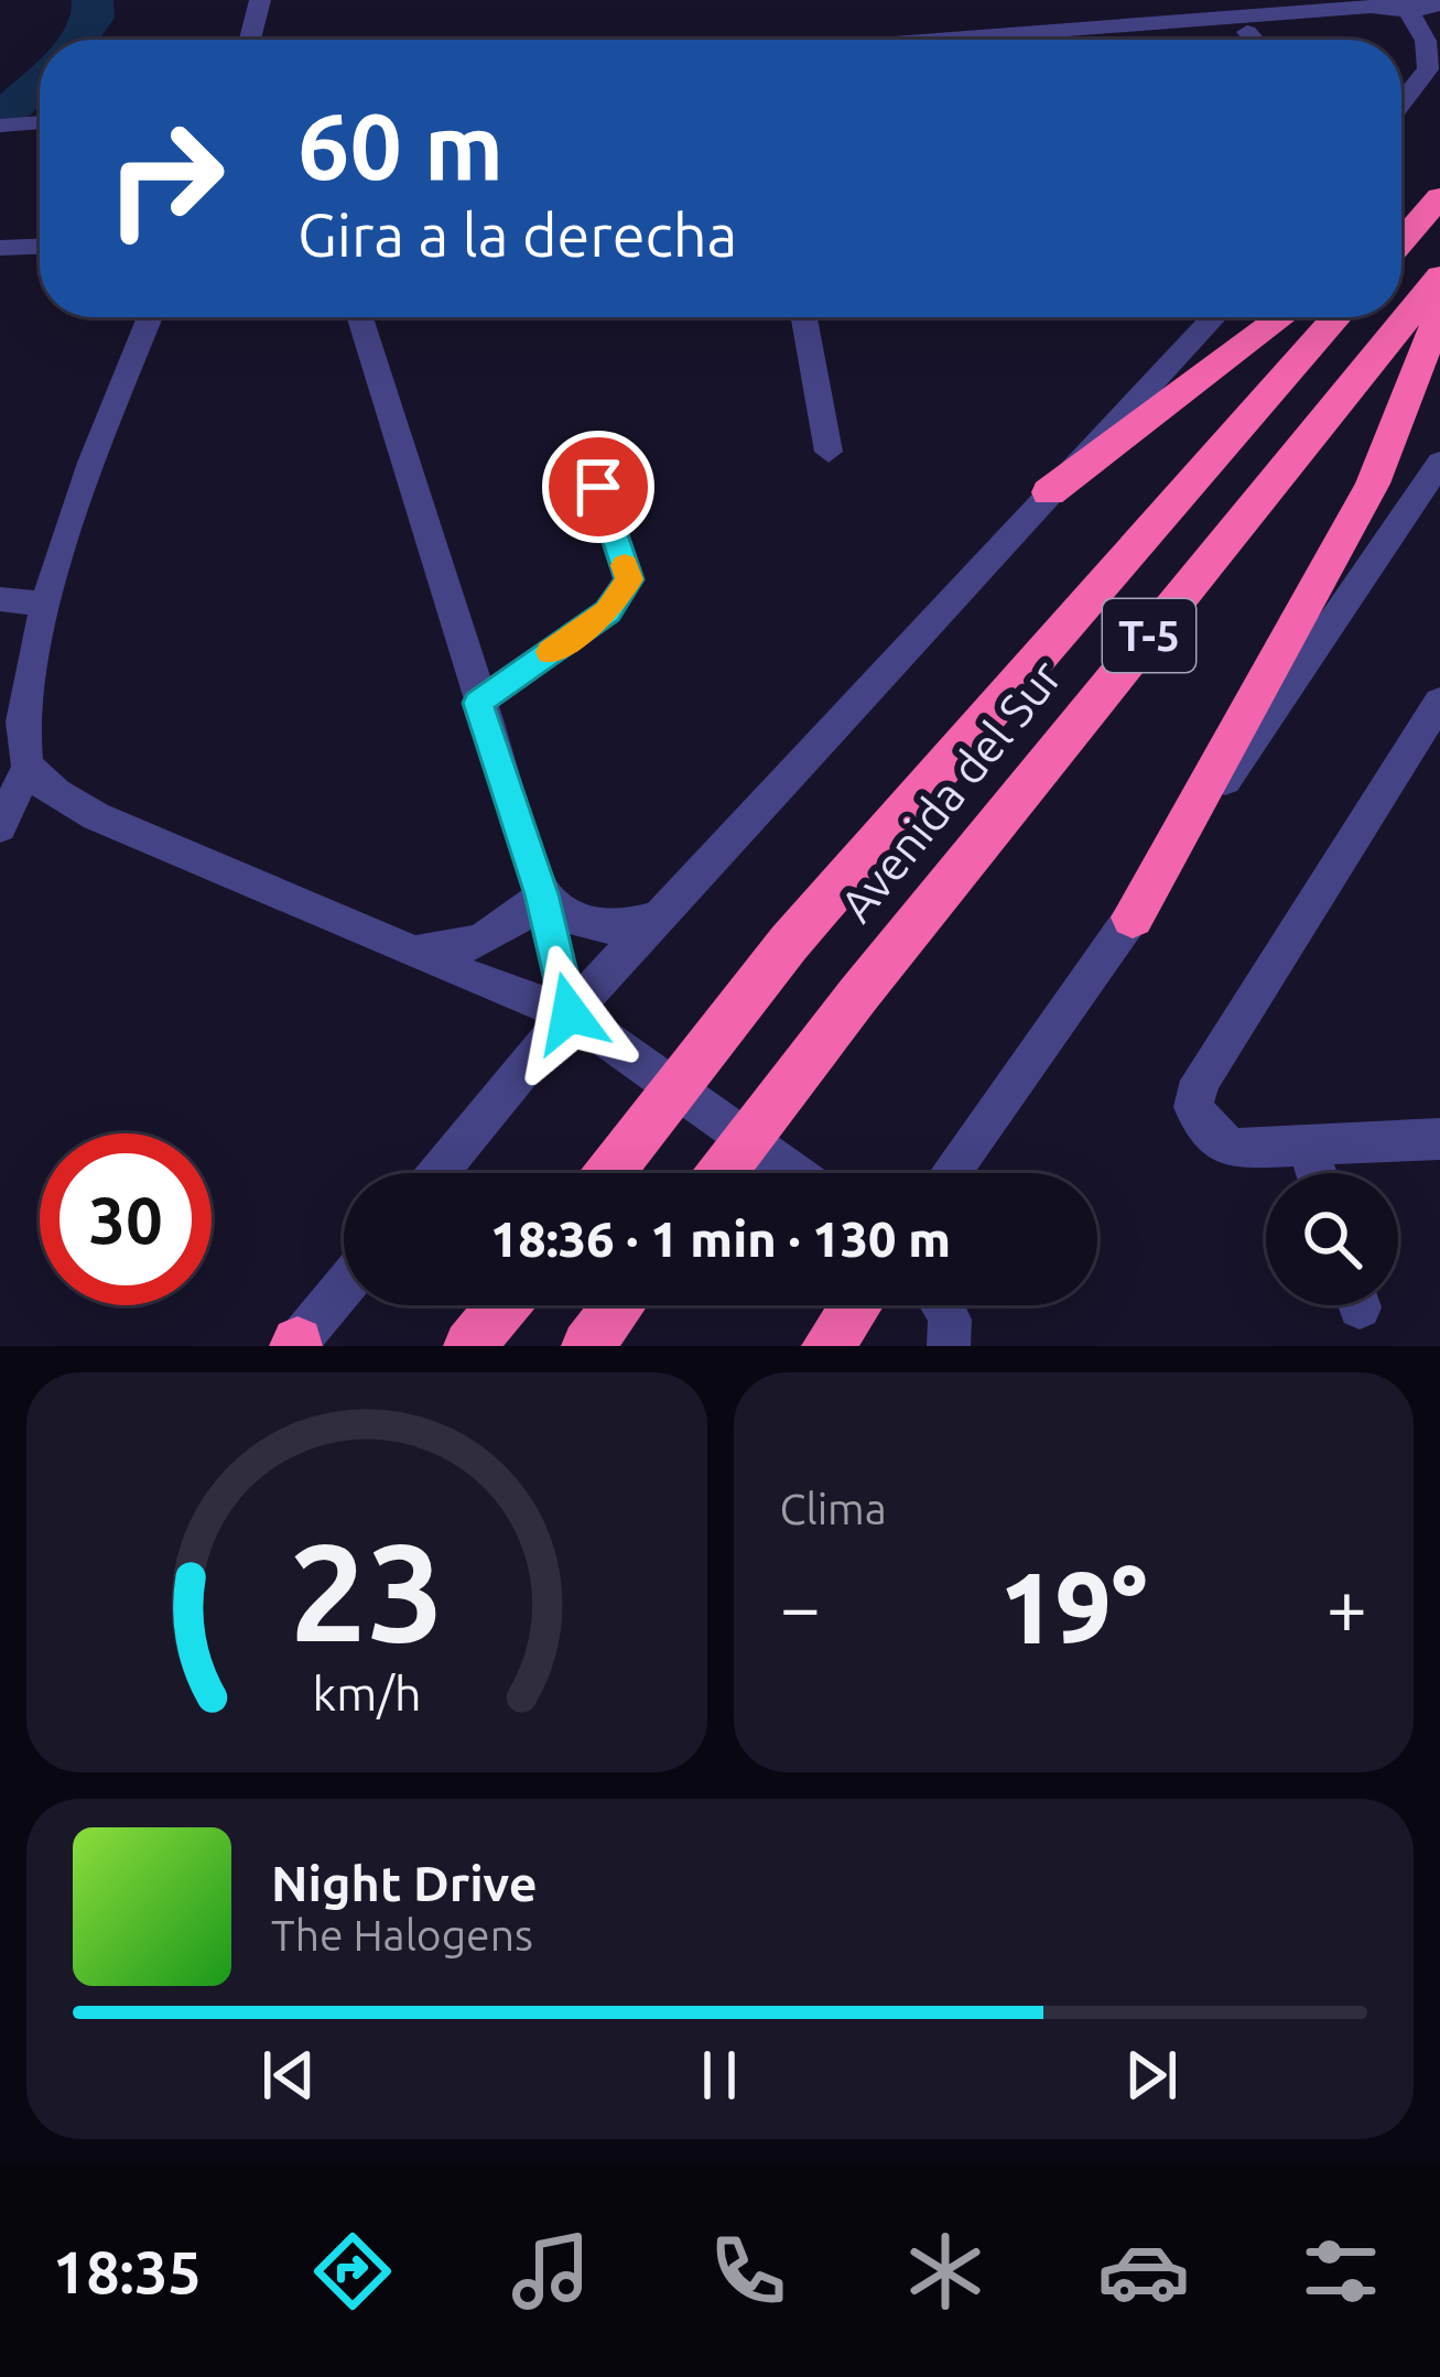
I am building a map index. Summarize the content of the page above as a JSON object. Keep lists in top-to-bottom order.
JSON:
{
  "streets": {
    "highway": ["T-5", "Avenida del Sur"]
  },
  "page": {
    "turn": ["60 m", "Gira a la derecha"],
    "limit": "30",
    "trip": "18:36 · 1 min · 130 m",
    "tile": "Clima",
    "heat": ["−", "19°", "+"],
    "song": ["Night Drive", "The Halogens"],
    "tabs": "18:35",
    "gauge": ["23", "km/h"]
  }
}
